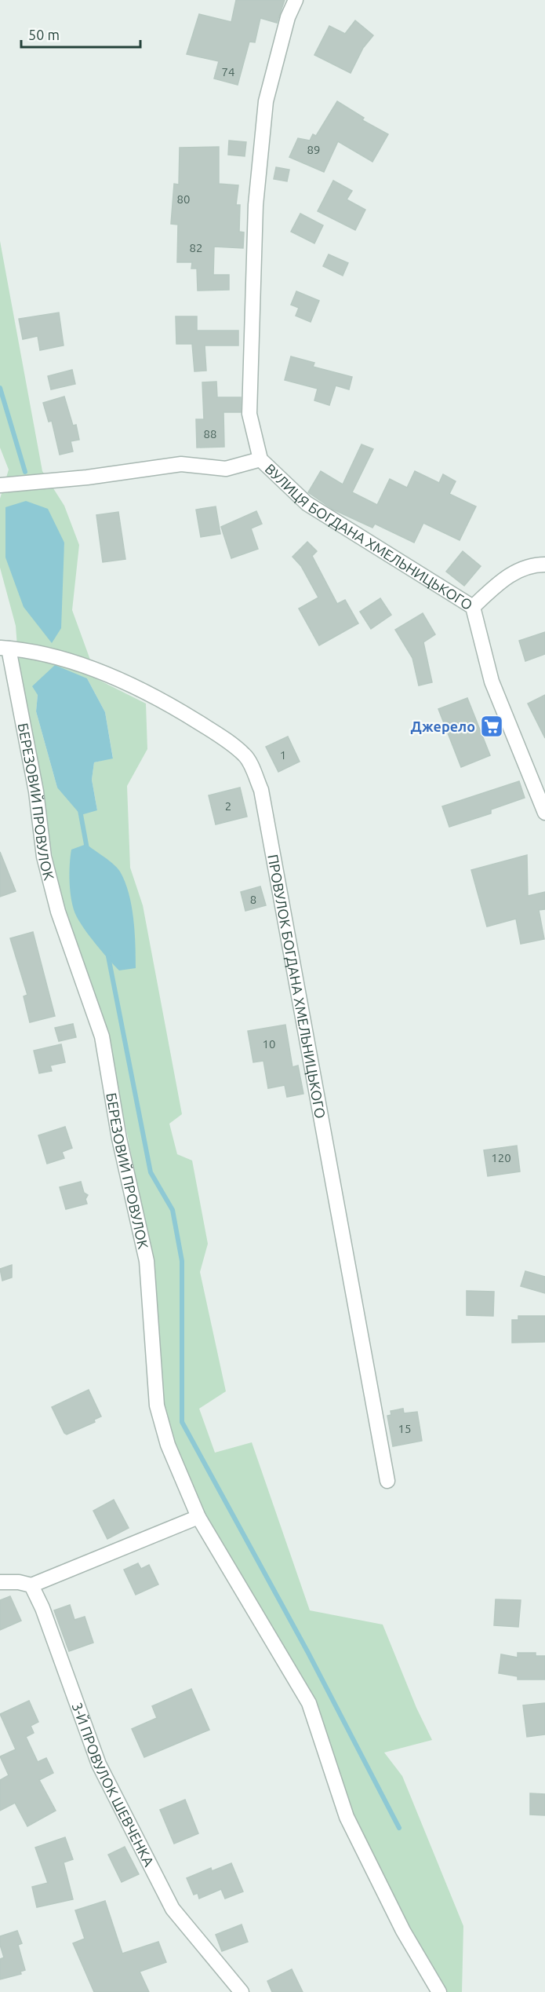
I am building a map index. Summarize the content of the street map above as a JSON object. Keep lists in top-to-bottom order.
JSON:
{
  "streets": {
    "street": [
      "ВУЛИЦЯ БОГДАНА ХМЕЛЬНИЦЬКОГО",
      "БЕРЕЗОВИЙ ПРОВУЛОК",
      "ПРОВУЛОК БОГДАНА ХМЕЛЬНИЦЬКОГО",
      "3-Й ПРОВУЛОК ШЕВЧЕНКА"
    ]
  },
  "crossings": [
    ["БЕРЕЗОВИЙ ПРОВУЛОК", "ПРОВУЛОК БОГДАНА ХМЕЛЬНИЦЬКОГО"]
  ],
  "places": {
    "supermarket": ["Джерело"]
  },
  "house_numbers": [
    "74",
    "89",
    "80",
    "82",
    "88",
    "1",
    "2",
    "8",
    "10",
    "120",
    "15"
  ],
  "scale_bar": "50 m"
}
